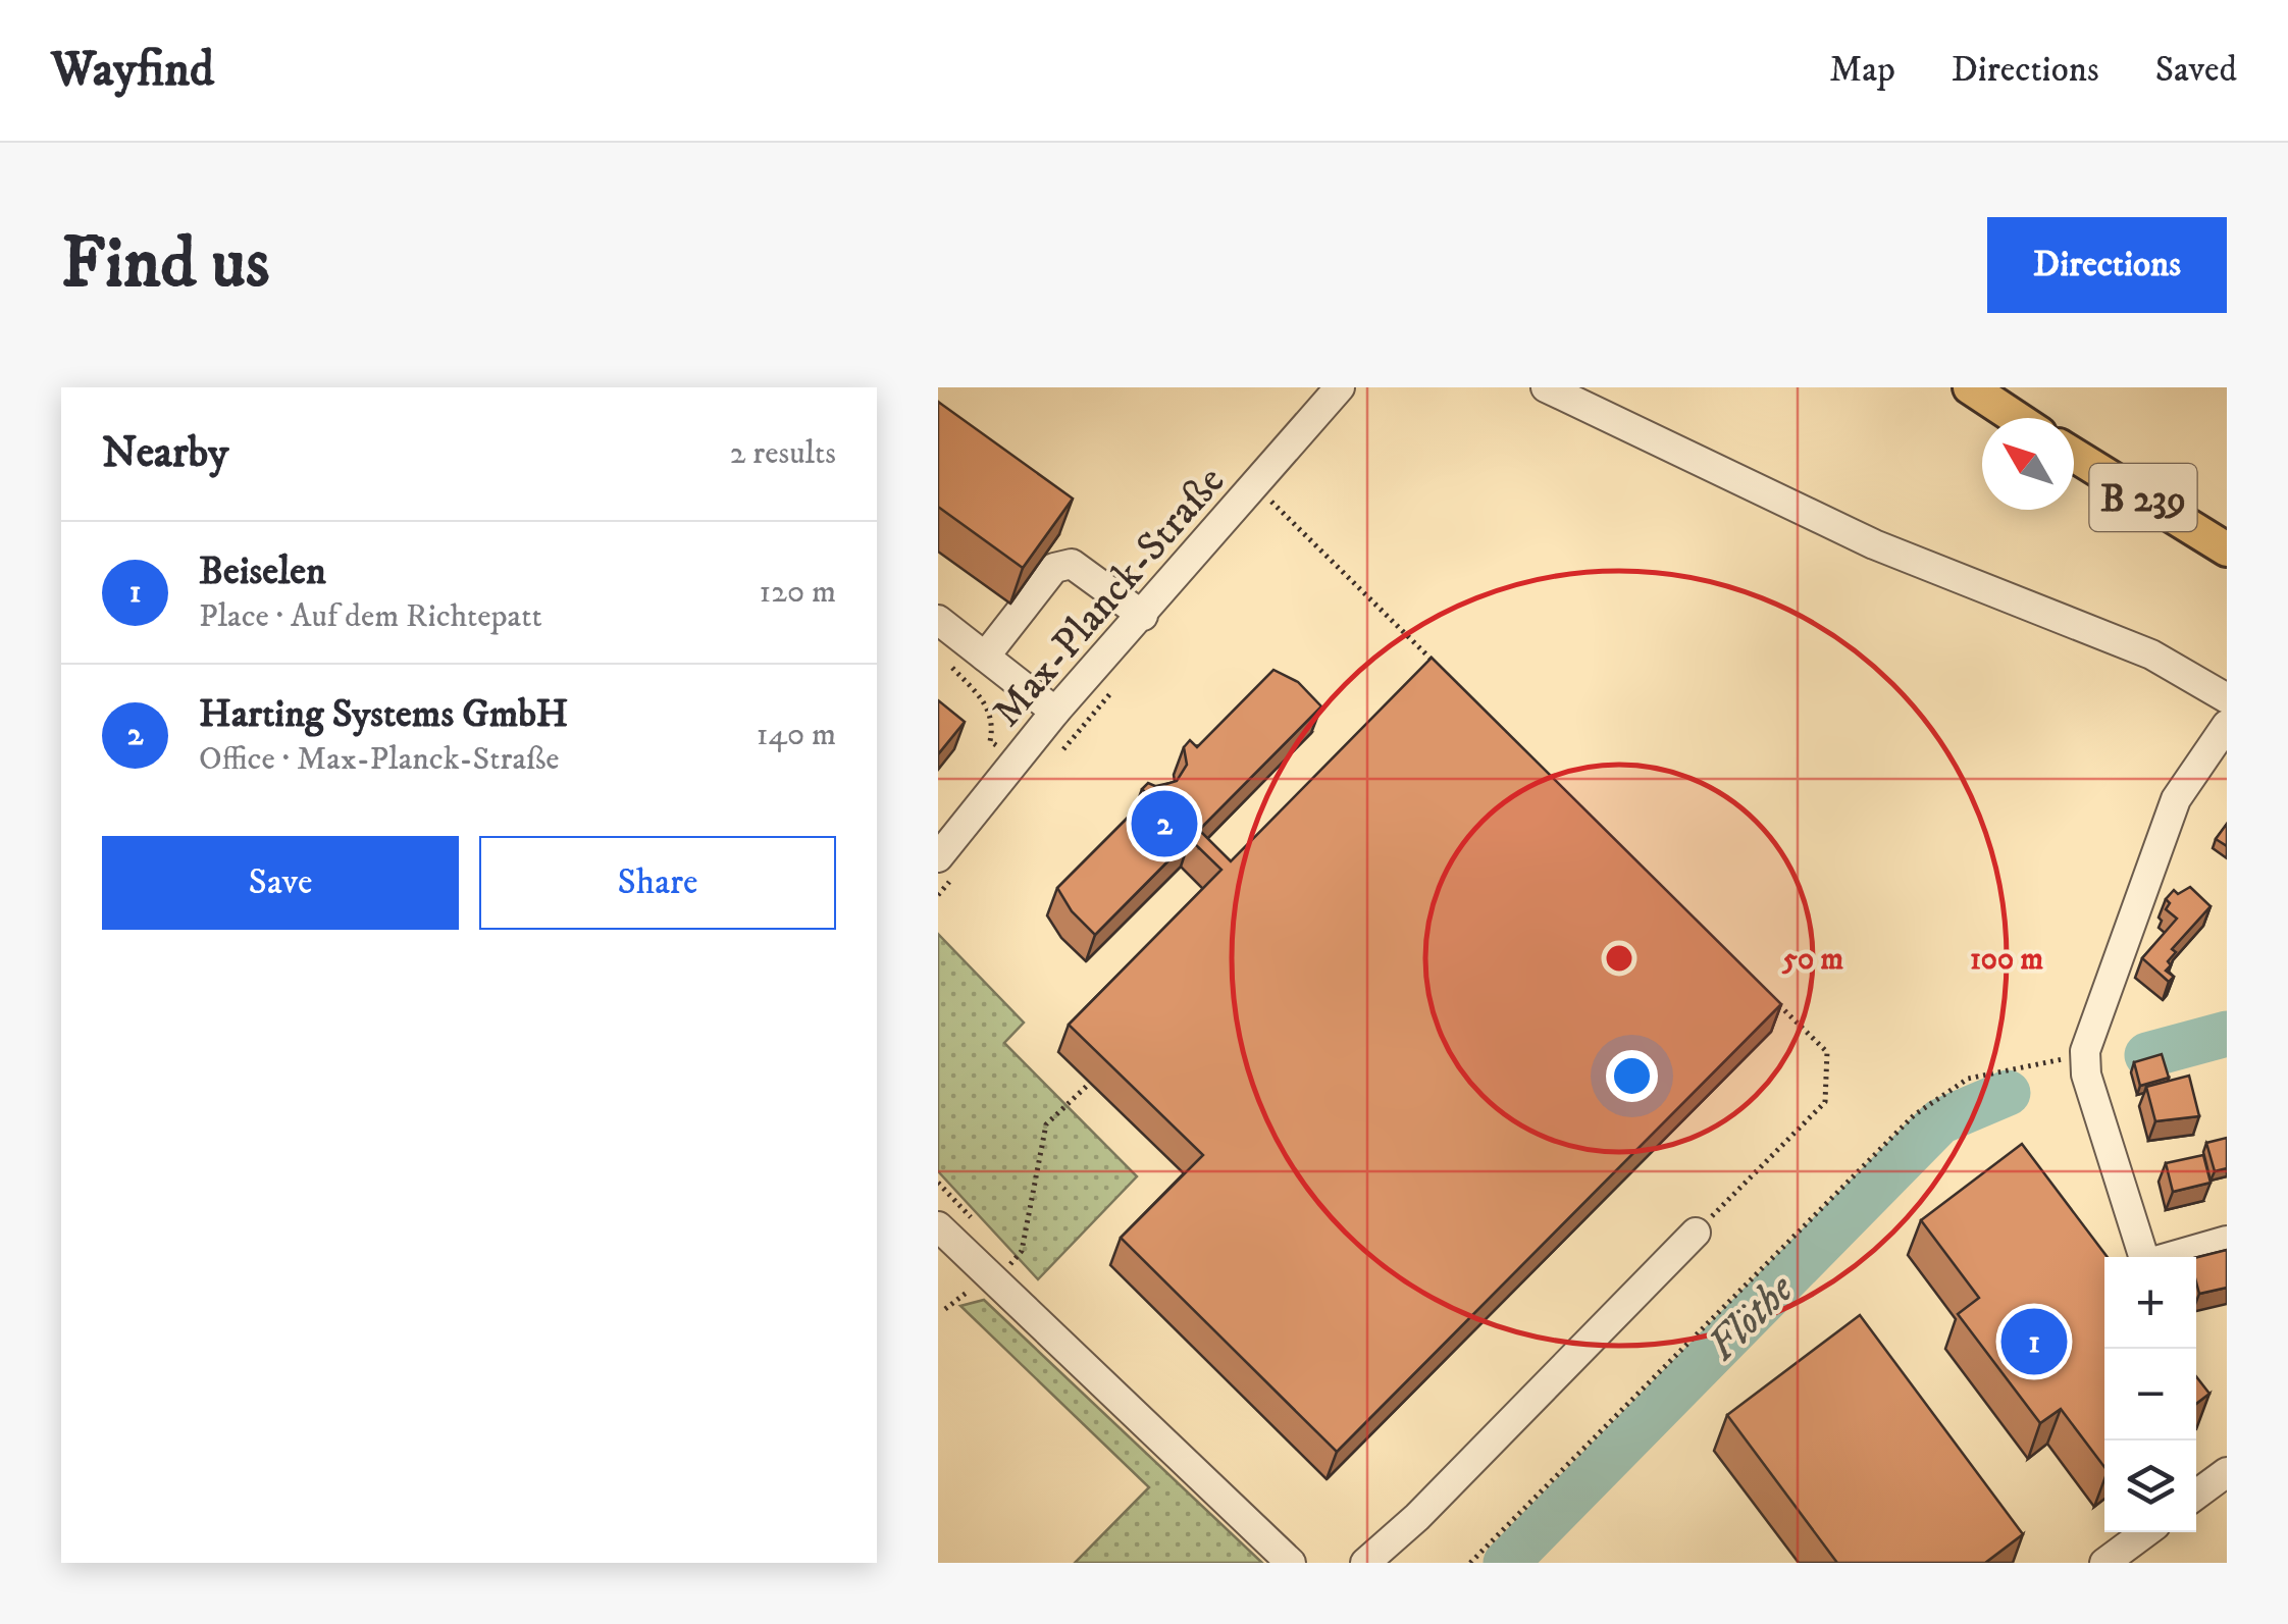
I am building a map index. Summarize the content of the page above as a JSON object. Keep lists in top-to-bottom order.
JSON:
{
  "streets": {
    "main road": ["B 239"],
    "street": ["Max-Planck-Straße"]
  },
  "water": ["Flöthe"],
  "north": "top left",
  "page": {
    "header": "Wayfind",
    "nav": ["Map", "Directions", "Saved"],
    "buttons": [
      "Directions",
      ["Save", "Share"]
    ],
    "title": "Find us",
    "heading": ["Nearby", "2 results"],
    "list": [
      {
        "mark": "1",
        "name": "Beiselen",
        "note": "Place · Auf dem Richtepatt",
        "value": "120 m"
      },
      {
        "mark": "2",
        "name": "Harting Systems GmbH",
        "note": "Office · Max-Planck-Straße",
        "value": "140 m"
      }
    ],
    "pins": ["2", "1"],
    "map_buttons": ["+", "−"]
  },
  "rings": ["50 m", "100 m"]
}
